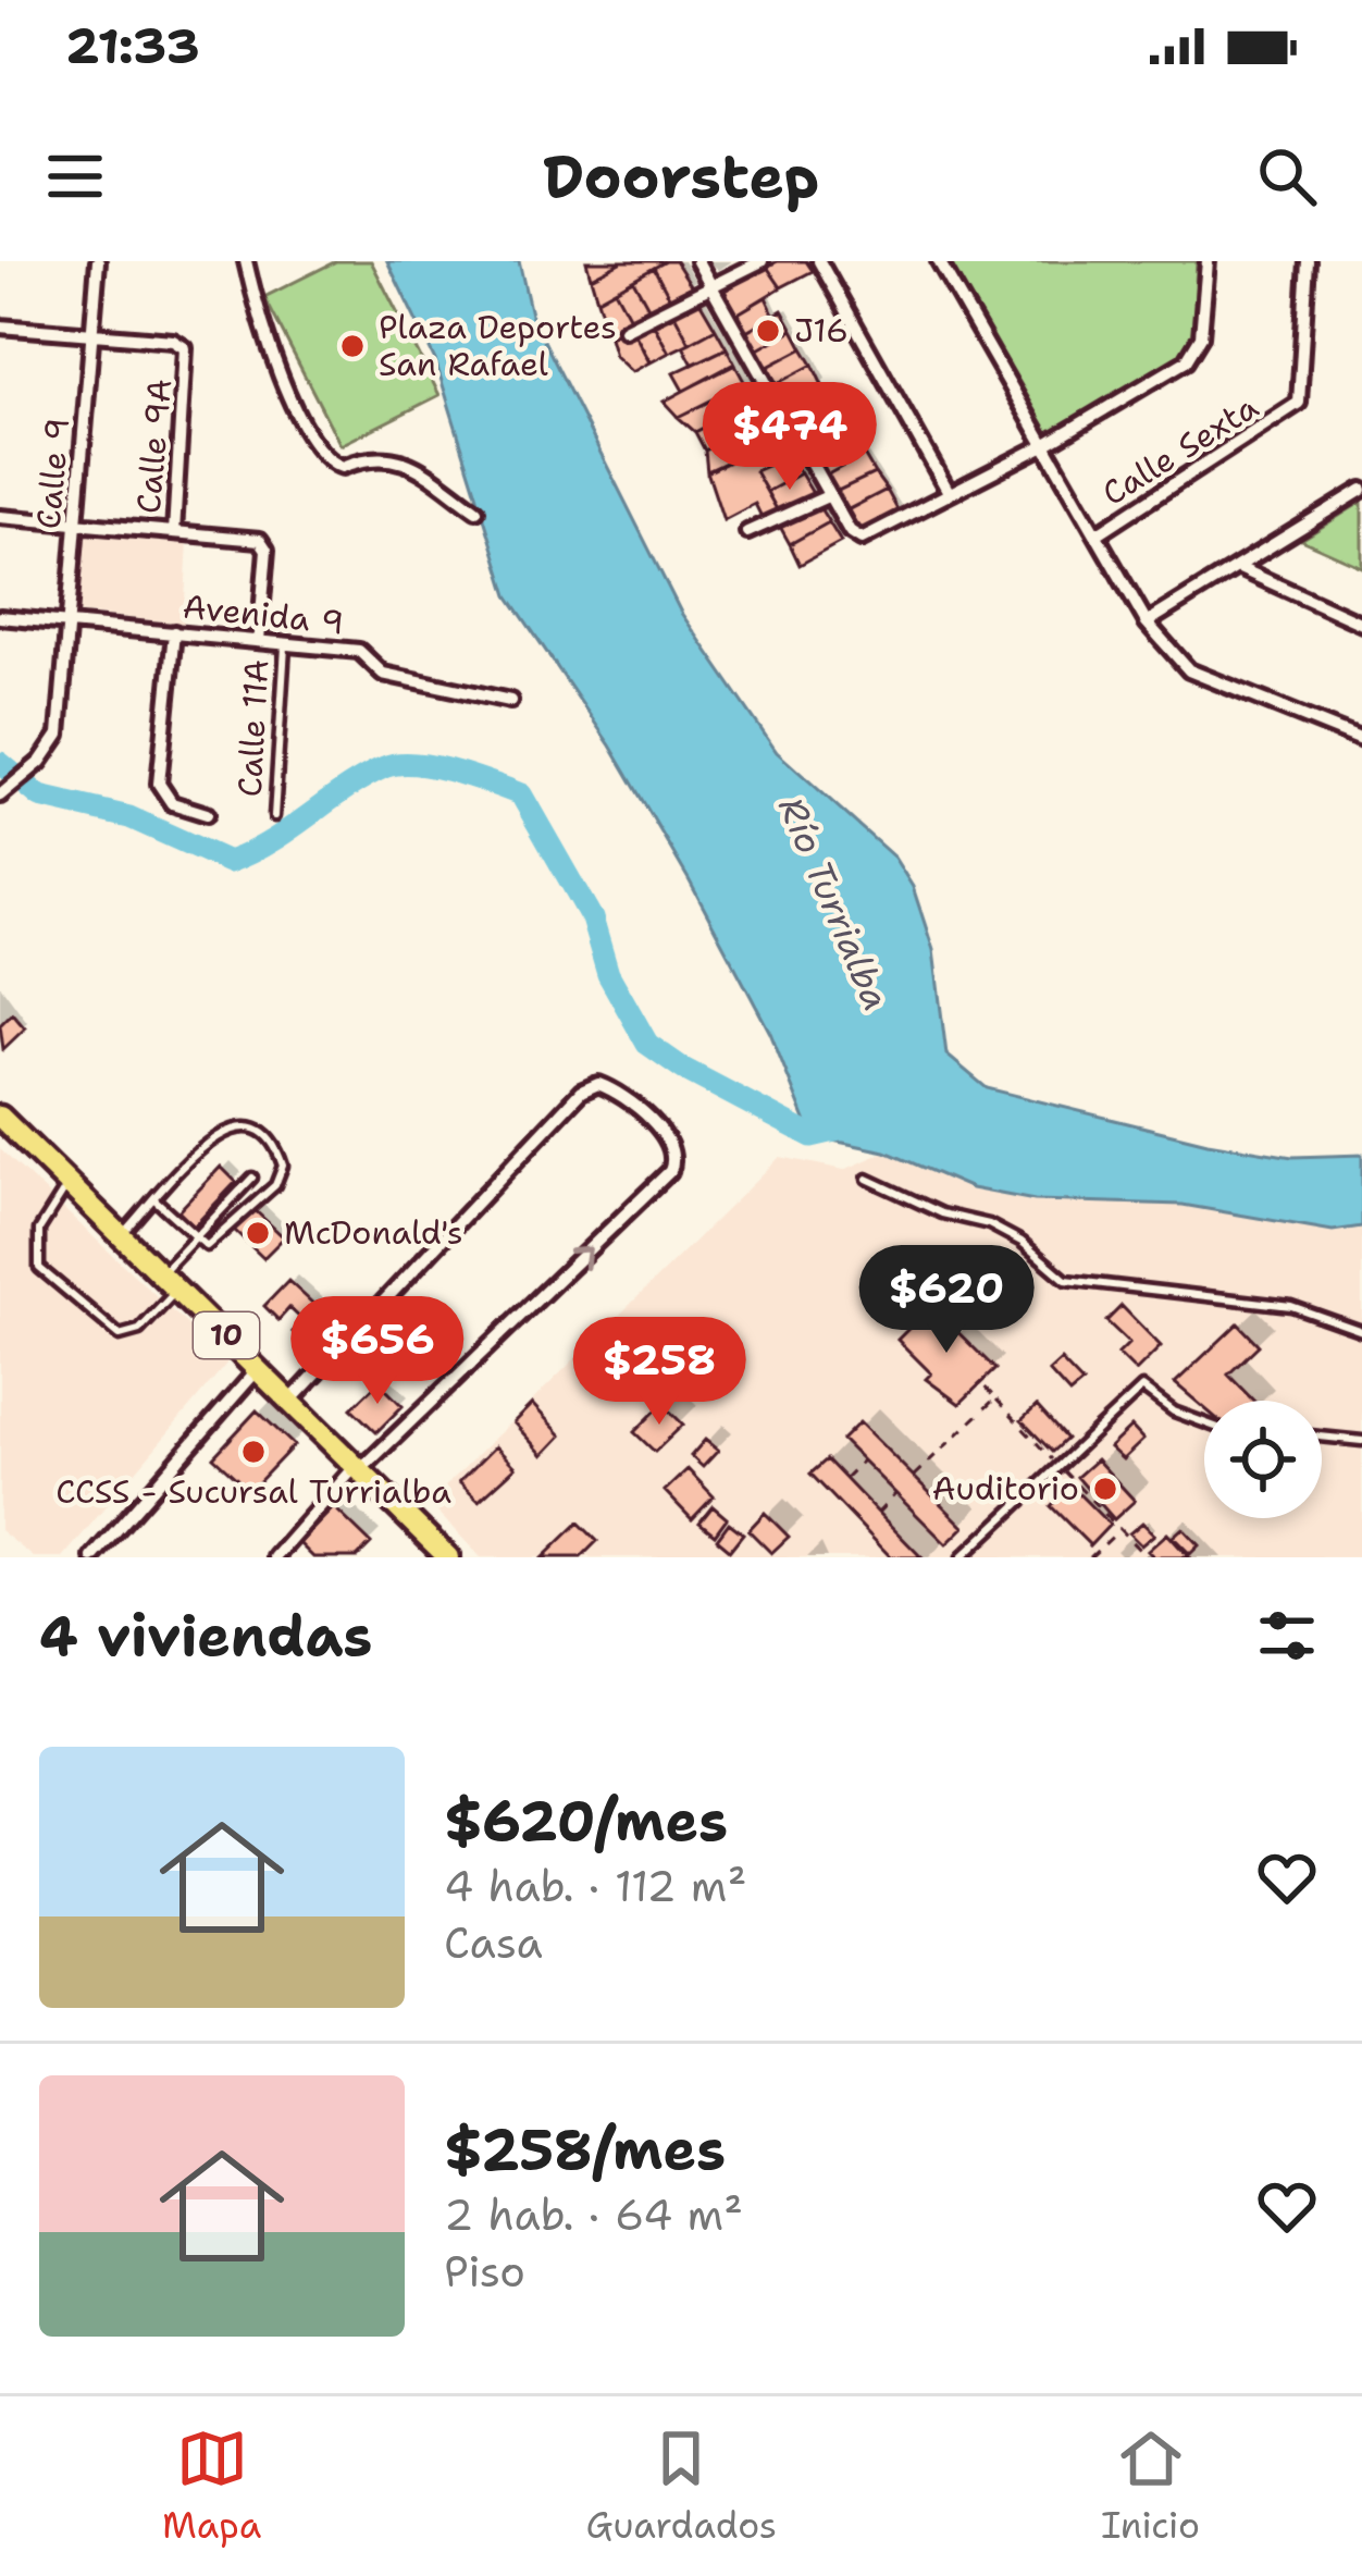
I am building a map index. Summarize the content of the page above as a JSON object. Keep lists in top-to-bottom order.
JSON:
{
  "streets": {
    "main road": ["10"],
    "street": [
      "Calle 9A",
      "Calle Sexta",
      "Calle 9",
      "Avenida 9"
    ],
    "lane": ["Calle 11A"]
  },
  "crossings": [
    ["Calle 9A", "Calle 9"],
    ["Calle 9", "Avenida 9"],
    ["Avenida 9", "Calle 11A"]
  ],
  "water": ["Río Turrialba"],
  "places": [
    "J16",
    "Plaza Deportes San Rafael",
    "McDonald's",
    "CCSS - Sucursal Turrialba",
    "Auditorio"
  ],
  "page": {
    "status": "21:33",
    "header": "Doorstep",
    "price": [
      "$474",
      "$620",
      "$656",
      "$258"
    ],
    "heading": "4 viviendas",
    "list": [
      {
        "name": "$620/mes",
        "note": "4 hab. · 112 m² · Casa"
      },
      {
        "name": "$258/mes",
        "note": "2 hab. · 64 m² · Piso"
      }
    ],
    "tabs": ["Mapa", "Guardados", "Inicio"]
  }
}
